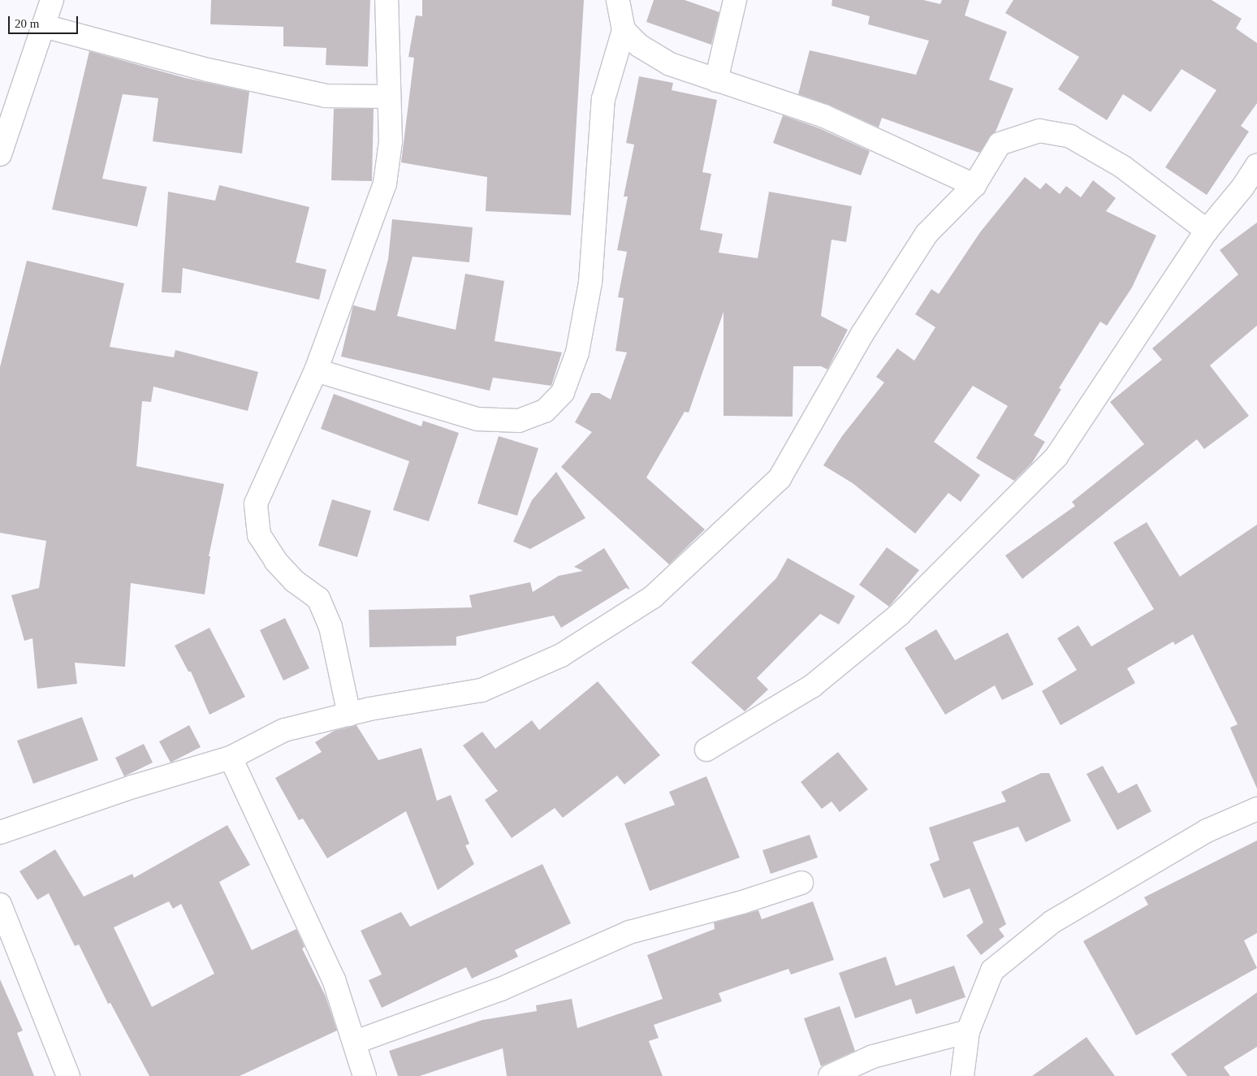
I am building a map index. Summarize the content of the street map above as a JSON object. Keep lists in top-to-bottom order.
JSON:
{
  "scale_bar": "20 m"
}
